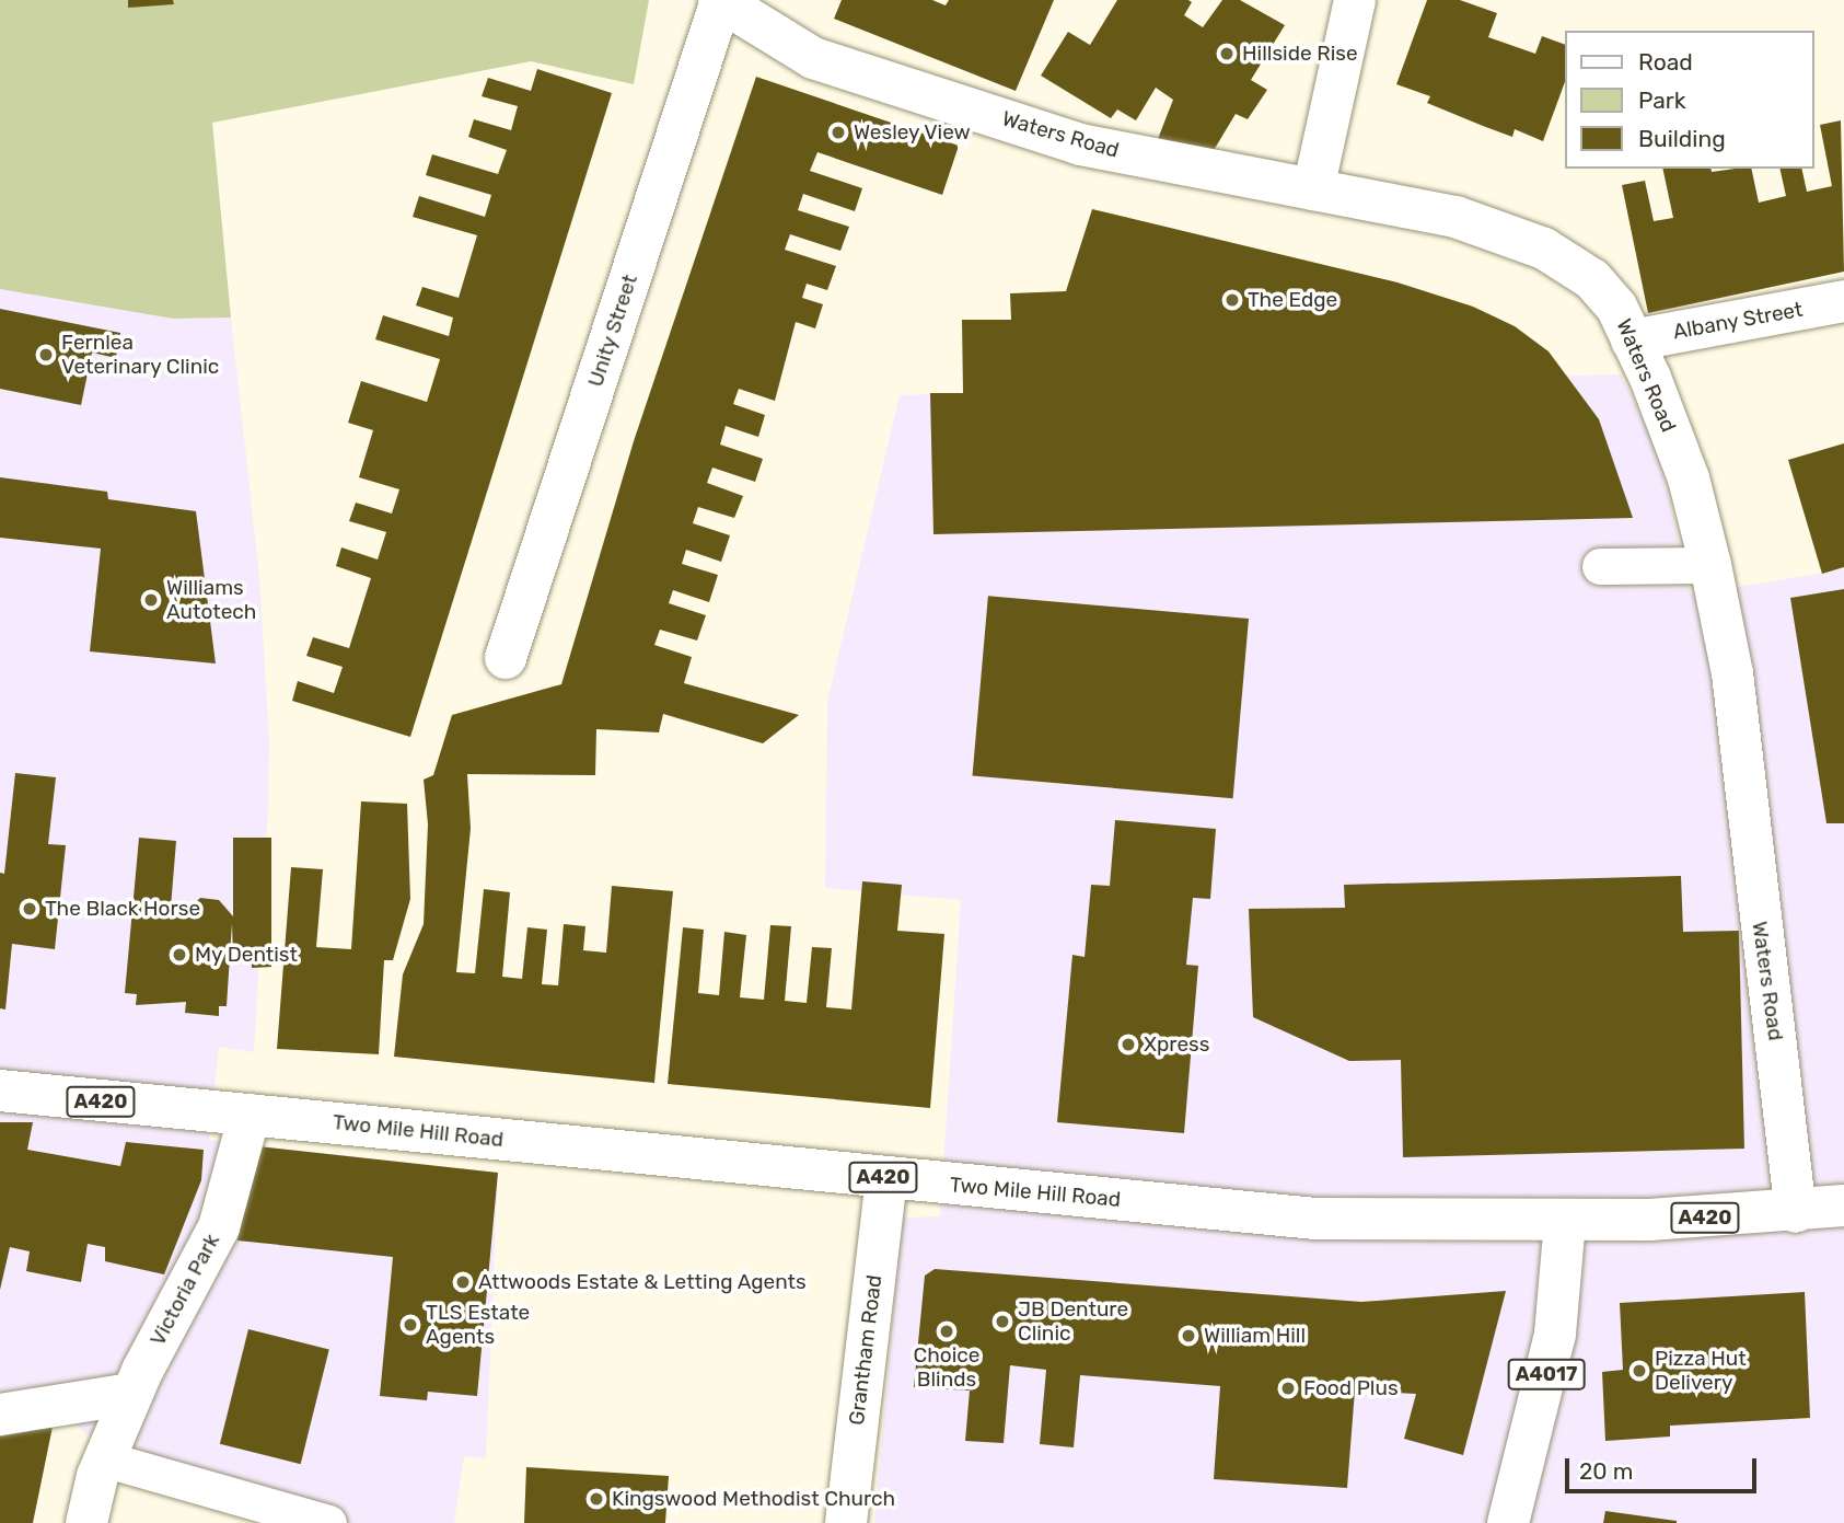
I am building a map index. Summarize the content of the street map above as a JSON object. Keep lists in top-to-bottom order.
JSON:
{
  "streets": {
    "street": [
      "Waters Road",
      "Albany Street",
      "Unity Street",
      "A420",
      "Two Mile Hill Road",
      "Victoria Park",
      "Grantham Road",
      "A4017"
    ]
  },
  "crossings": [
    ["Waters Road", "Albany Street"],
    ["Waters Road", "Unity Street"],
    ["Waters Road", "Two Mile Hill Road"],
    ["Two Mile Hill Road", "Victoria Park"],
    ["Two Mile Hill Road", "Grantham Road"],
    ["Two Mile Hill Road", "A4017"]
  ],
  "places": [
    "Hillside Rise",
    "Wesley View",
    "The Edge",
    "Fernlea Veterinary Clinic",
    "Williams Autotech",
    "The Black Horse",
    "My Dentist",
    "Xpress",
    "Attwoods Estate & Letting Agents",
    "JB Denture Clinic",
    "TLS Estate Agents",
    "Choice Blinds",
    "William Hill",
    "Pizza Hut Delivery",
    "Food Plus",
    "Kingswood Methodist Church"
  ],
  "legend": ["Road", "Park", "Building"],
  "scale_bar": "20 m"
}
